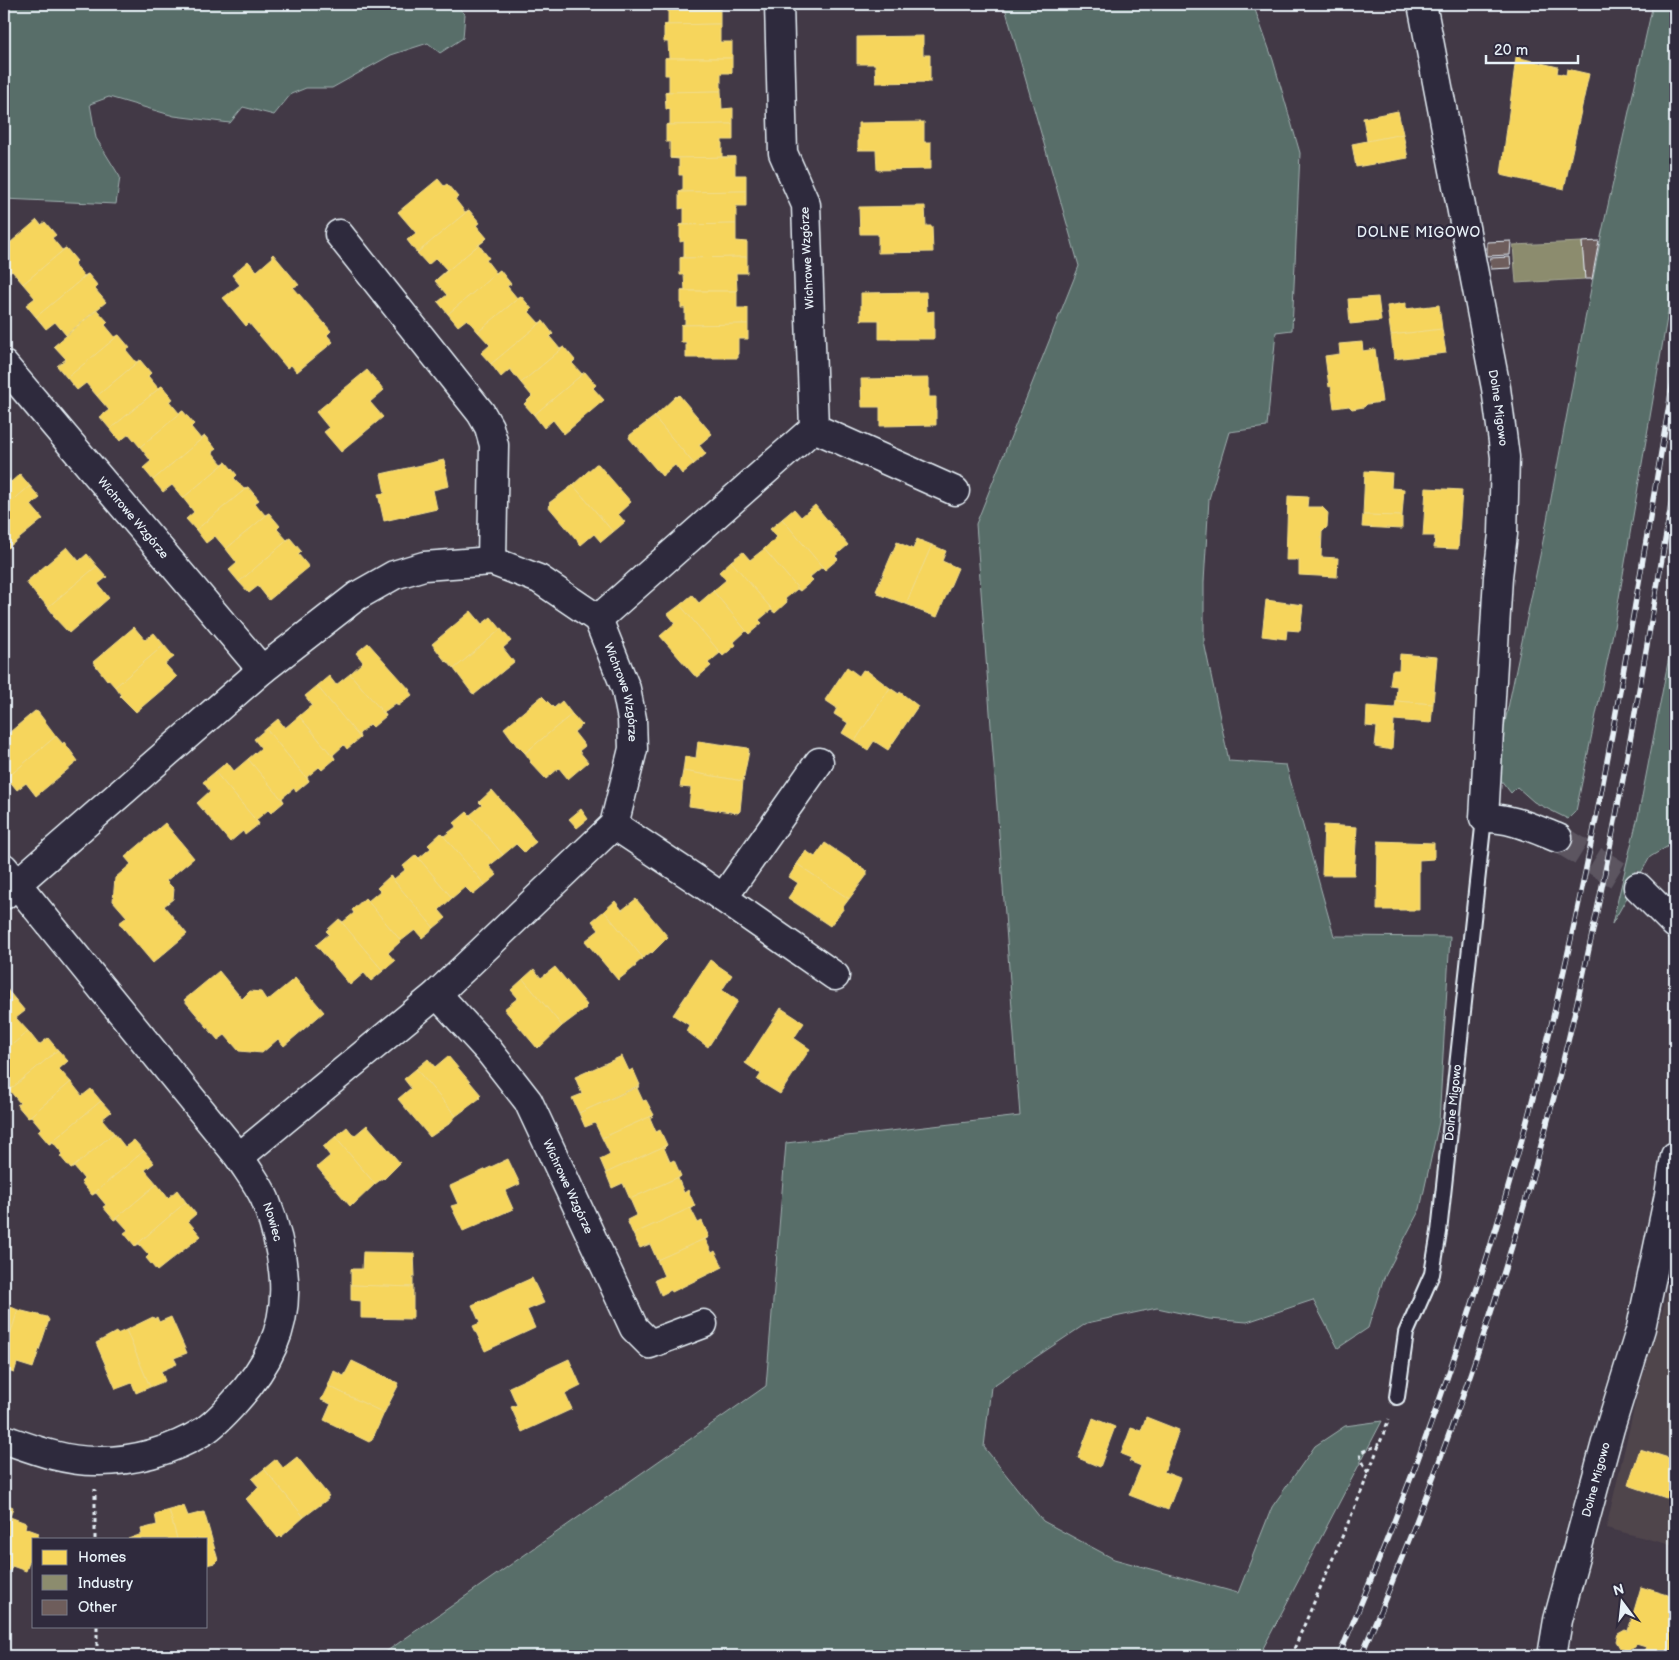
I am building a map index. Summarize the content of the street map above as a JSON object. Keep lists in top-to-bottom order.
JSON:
{
  "streets": {
    "street": ["Wichrowe Wzgórze", "Dolne Migowo", "Nowiec"]
  },
  "districts": ["DOLNE MIGOWO"],
  "legend": ["Homes", "Industry", "Other"],
  "scale_bar": "20 m",
  "north": "top"
}
